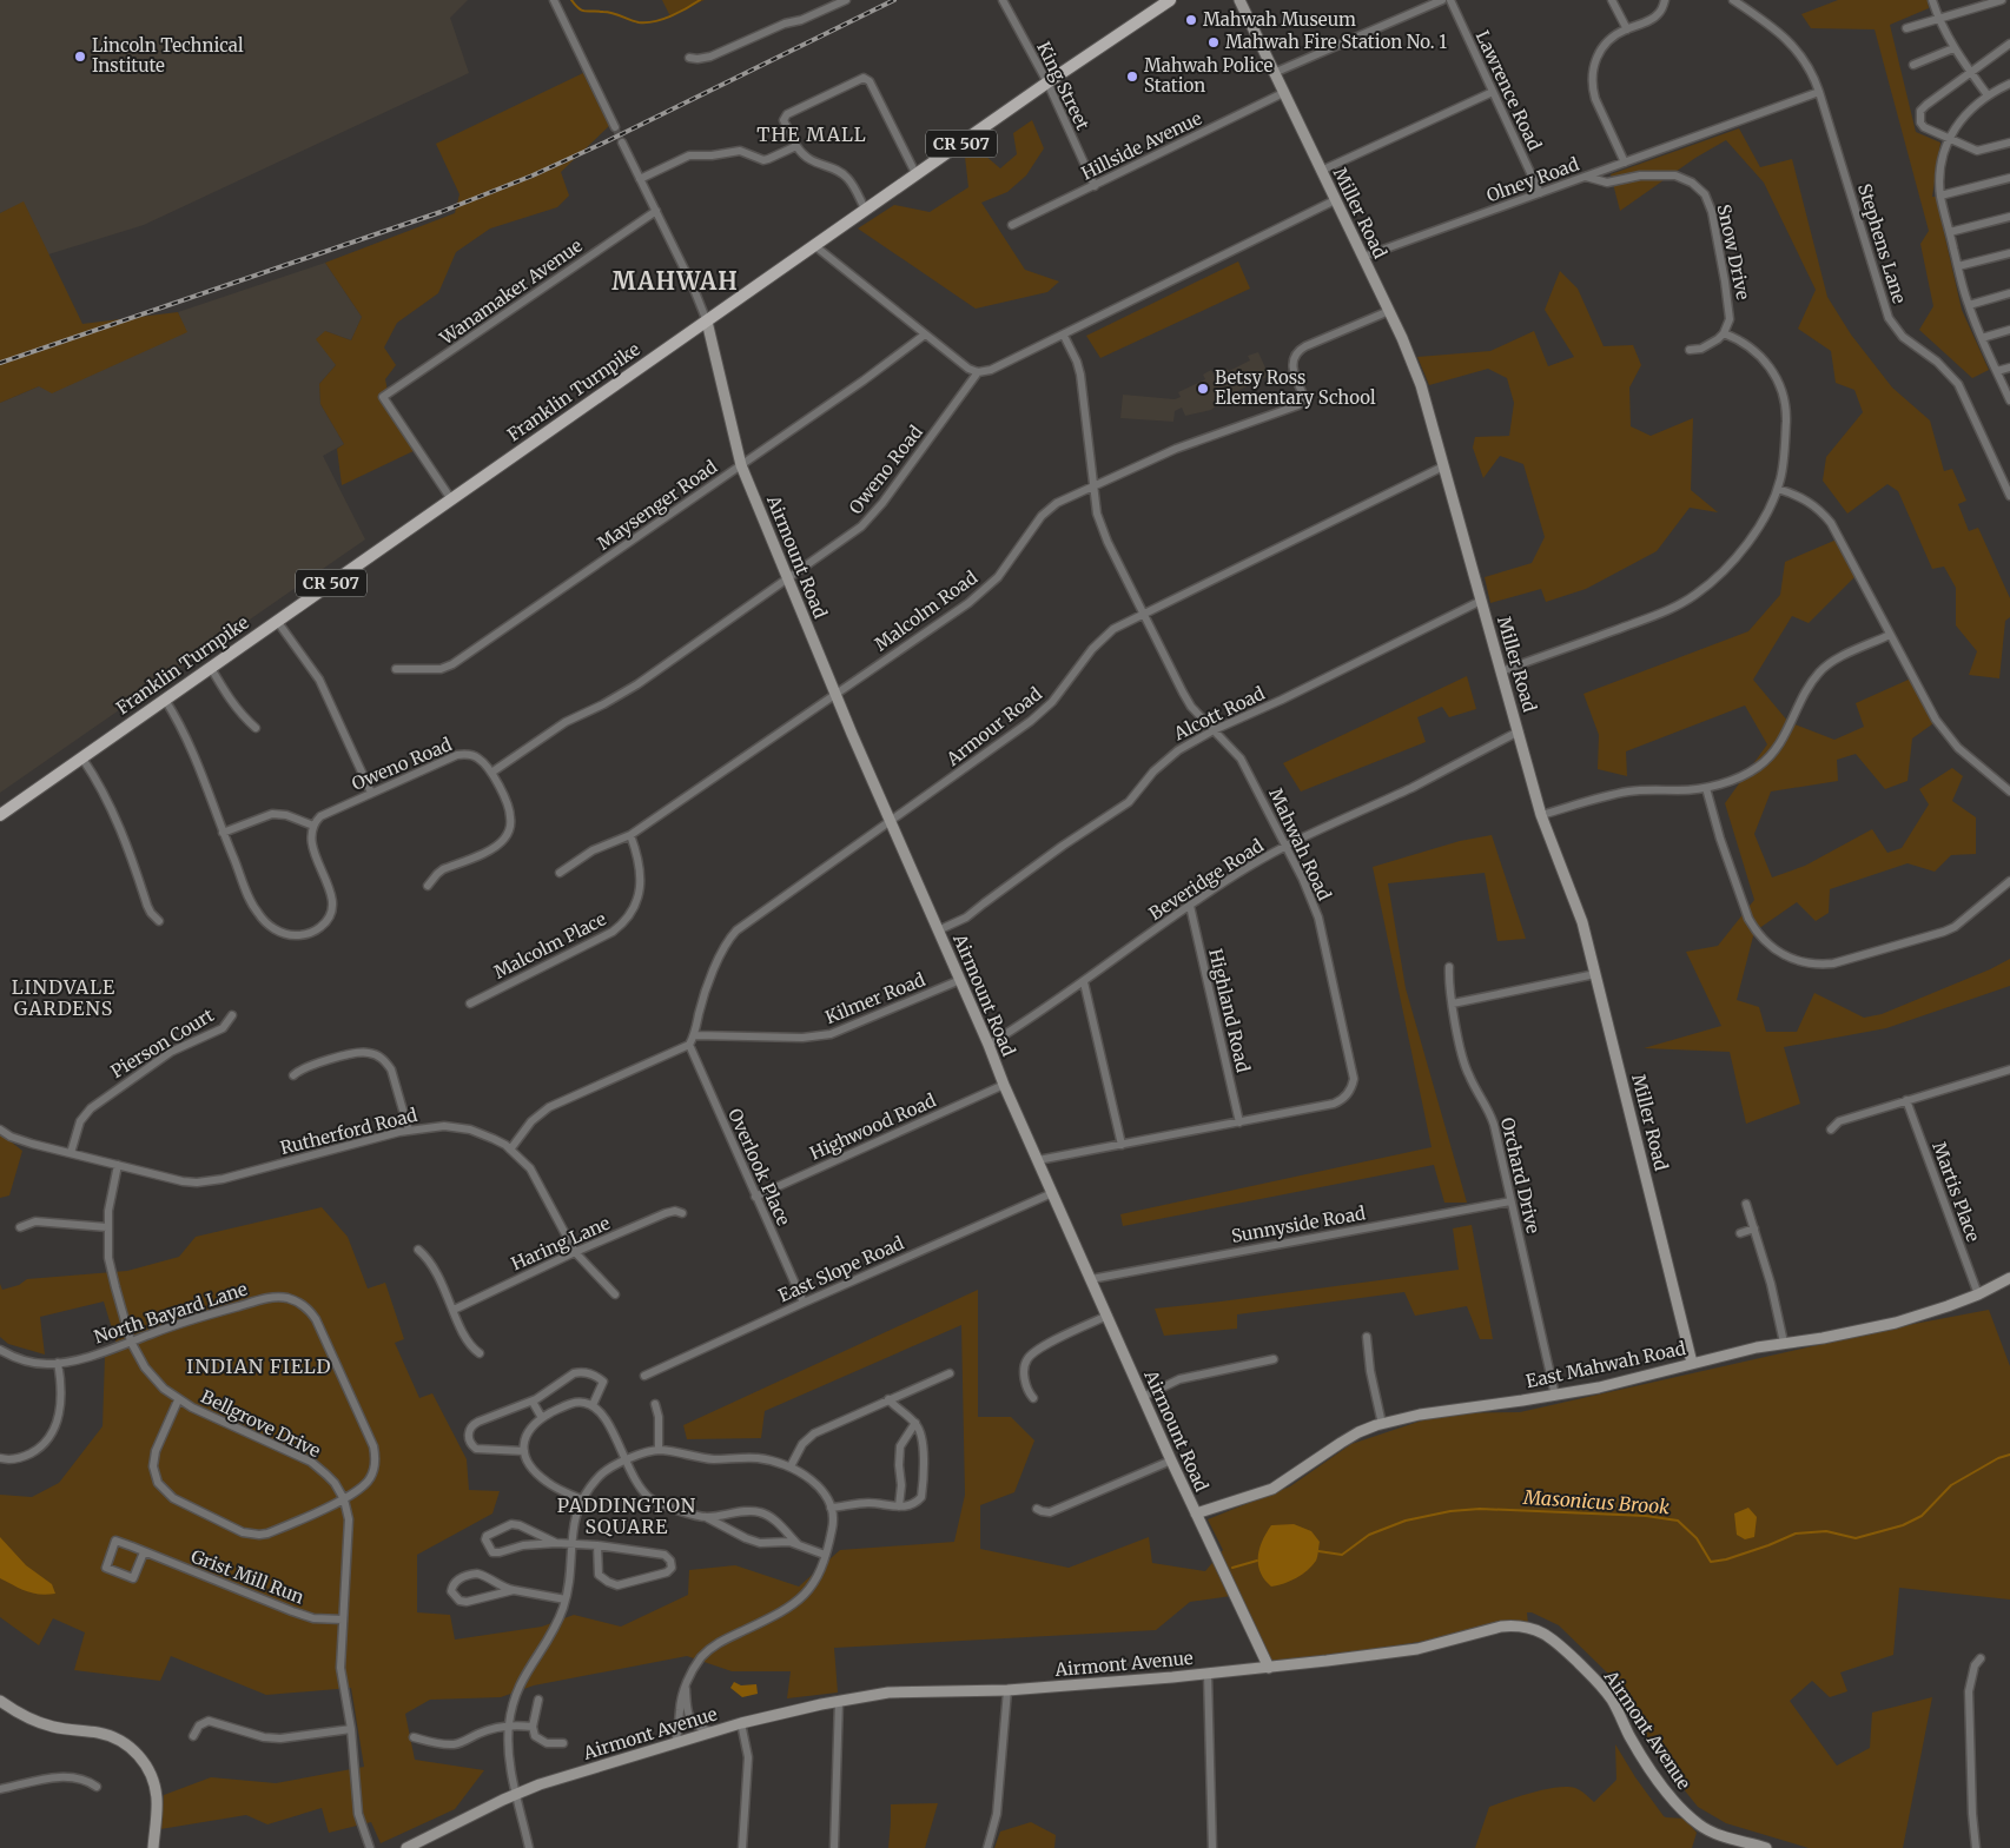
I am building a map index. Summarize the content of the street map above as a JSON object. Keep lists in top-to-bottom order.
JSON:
{
  "streets": {
    "main road": ["CR 507", "Franklin Turnpike"],
    "street": [
      "King Street",
      "Lawrence Road",
      "Hillside Avenue",
      "Olney Road",
      "Miller Road",
      "Stephens Lane",
      "Snow Drive",
      "Wanamaker Avenue",
      "Oweno Road",
      "Maysenger Road",
      "Airmount Road",
      "Malcolm Road",
      "Alcott Road",
      "Armour Road",
      "Mahwah Road",
      "Beveridge Road",
      "Malcolm Place",
      "Kilmer Road",
      "Highland Road",
      "Pierson Court",
      "Highwood Road",
      "Rutherford Road",
      "Overlook Place",
      "Orchard Drive",
      "Martis Place",
      "Sunnyside Road",
      "Haring Lane",
      "East Slope Road",
      "North Bayard Lane",
      "East Mahwah Road",
      "Bellgrove Drive",
      "Grist Mill Run",
      "Airmont Avenue"
    ]
  },
  "crossings": [
    ["King Street", "Hillside Avenue"],
    ["King Street", "Franklin Turnpike"],
    ["Lawrence Road", "Olney Road"],
    ["Hillside Avenue", "Miller Road"],
    ["Olney Road", "Miller Road"],
    ["Olney Road", "Stephens Lane"],
    ["Olney Road", "Snow Drive"],
    ["Miller Road", "Malcolm Road"],
    ["Miller Road", "Alcott Road"],
    ["Miller Road", "Armour Road"],
    ["Miller Road", "Beveridge Road"],
    ["Miller Road", "East Mahwah Road"],
    ["Wanamaker Avenue", "Franklin Turnpike"],
    ["Franklin Turnpike", "Airmount Road"],
    ["Oweno Road", "Airmount Road"],
    ["Maysenger Road", "Airmount Road"],
    ["Airmount Road", "Malcolm Road"],
    ["Airmount Road", "Alcott Road"],
    ["Airmount Road", "Armour Road"],
    ["Airmount Road", "Mahwah Road"],
    ["Airmount Road", "Beveridge Road"],
    ["Airmount Road", "Kilmer Road"],
    ["Airmount Road", "Highwood Road"],
    ["Airmount Road", "Sunnyside Road"],
    ["Airmount Road", "East Slope Road"],
    ["Airmount Road", "East Mahwah Road"],
    ["Airmount Road", "Airmont Avenue"],
    ["Malcolm Road", "Mahwah Road"],
    ["Malcolm Road", "Malcolm Place"],
    ["Alcott Road", "Mahwah Road"],
    ["Armour Road", "Mahwah Road"],
    ["Armour Road", "Kilmer Road"],
    ["Armour Road", "Overlook Place"],
    ["Mahwah Road", "Beveridge Road"],
    ["Mahwah Road", "Highland Road"],
    ["Beveridge Road", "Highland Road"],
    ["Highwood Road", "Overlook Place"],
    ["Rutherford Road", "Haring Lane"],
    ["Rutherford Road", "Bellgrove Drive"],
    ["Overlook Place", "East Slope Road"],
    ["Orchard Drive", "Sunnyside Road"],
    ["Orchard Drive", "East Mahwah Road"],
    ["Martis Place", "East Mahwah Road"],
    ["North Bayard Lane", "Bellgrove Drive"],
    ["Bellgrove Drive", "Grist Mill Run"]
  ],
  "districts": [
    "THE MALL",
    "MAHWAH",
    "LINDVALE GARDENS",
    "INDIAN FIELD",
    "PADDINGTON SQUARE"
  ],
  "water": ["Masonicus Brook"],
  "places": [
    "Mahwah Museum",
    "Mahwah Fire Station No. 1",
    "Lincoln Technical Institute",
    "Mahwah Police Station",
    "Betsy Ross Elementary School"
  ]
}
